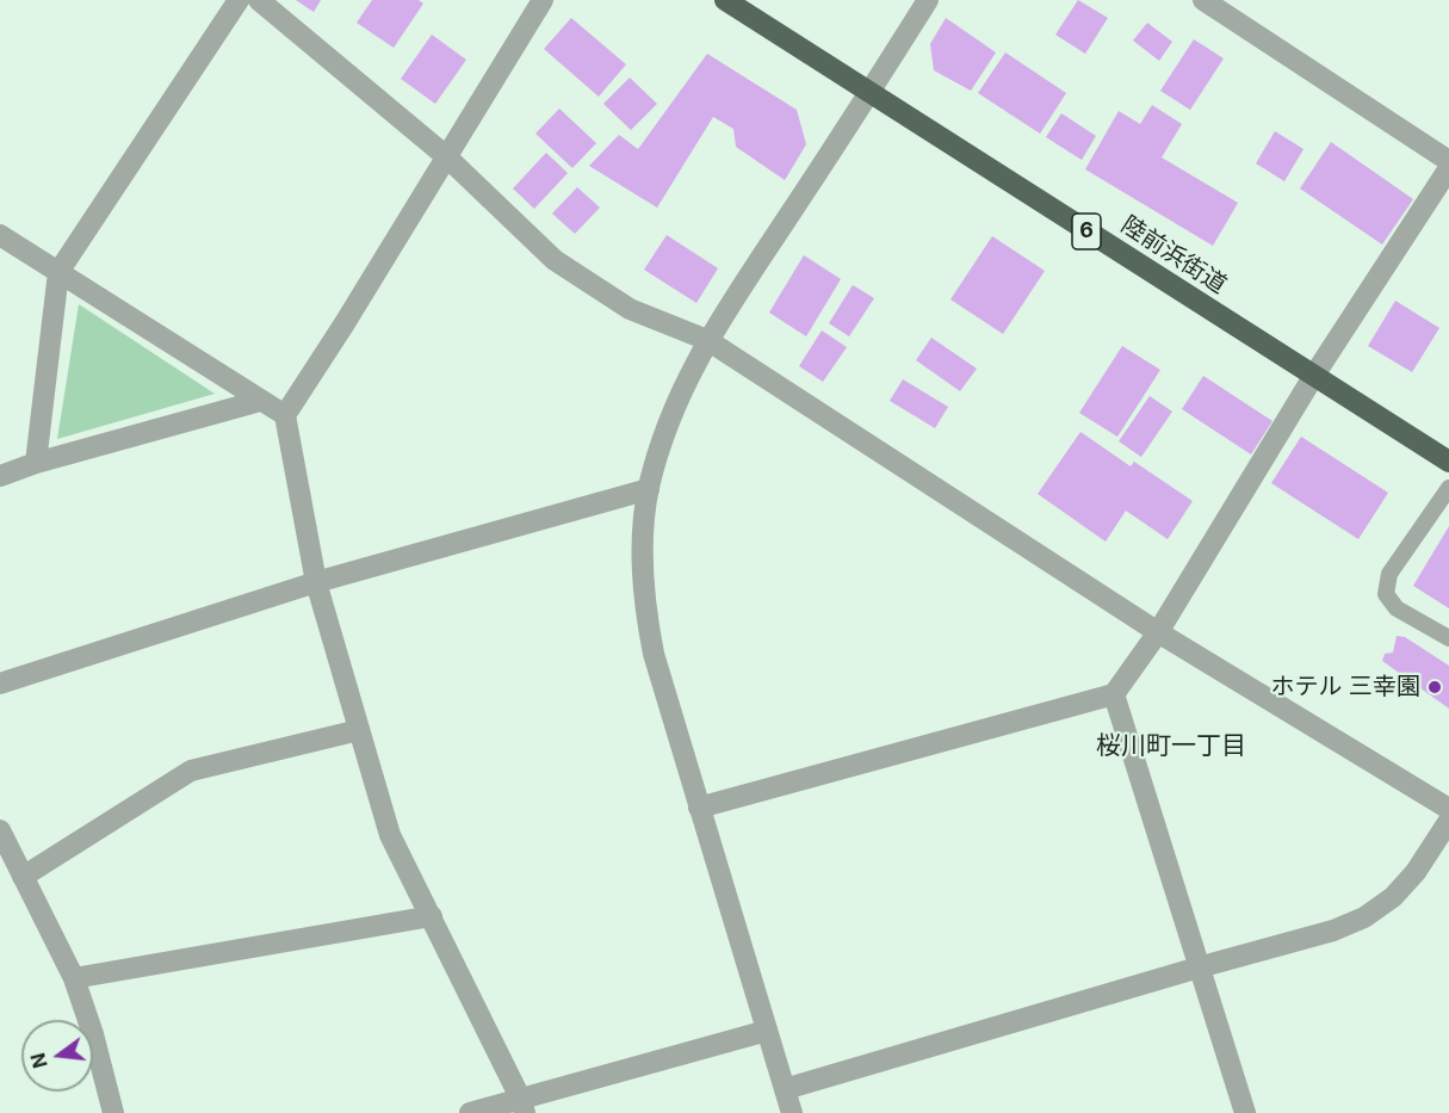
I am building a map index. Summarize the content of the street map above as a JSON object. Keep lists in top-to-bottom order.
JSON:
{
  "streets": {
    "highway": ["6", "陸前浜街道"]
  },
  "districts": ["桜川町一丁目"],
  "places": ["ホテル 三幸園"],
  "north": "left"
}
